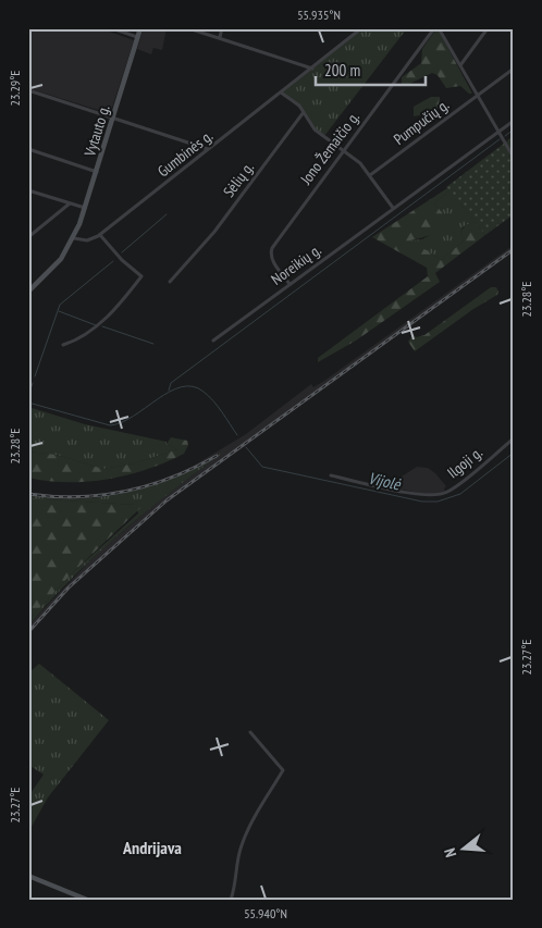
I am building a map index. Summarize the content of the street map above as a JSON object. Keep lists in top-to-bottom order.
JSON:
{
  "streets": {
    "main road": ["Vytauto g."],
    "street": [
      "Pumpučių g.",
      "Jono Žemaičio g.",
      "Gumbinės g.",
      "Sėlių g.",
      "Noreikių g.",
      "Ilgoji g."
    ]
  },
  "crossings": [
    ["Jono Žemaičio g.", "Noreikių g."]
  ],
  "districts": ["Andrijava"],
  "water": ["Vijolė"],
  "scale_bar": "200 m",
  "north": "left",
  "coordinates": [
    "55.935°N",
    "23.29°E",
    "23.28°E",
    "23.27°E",
    "55.940°N"
  ]
}
